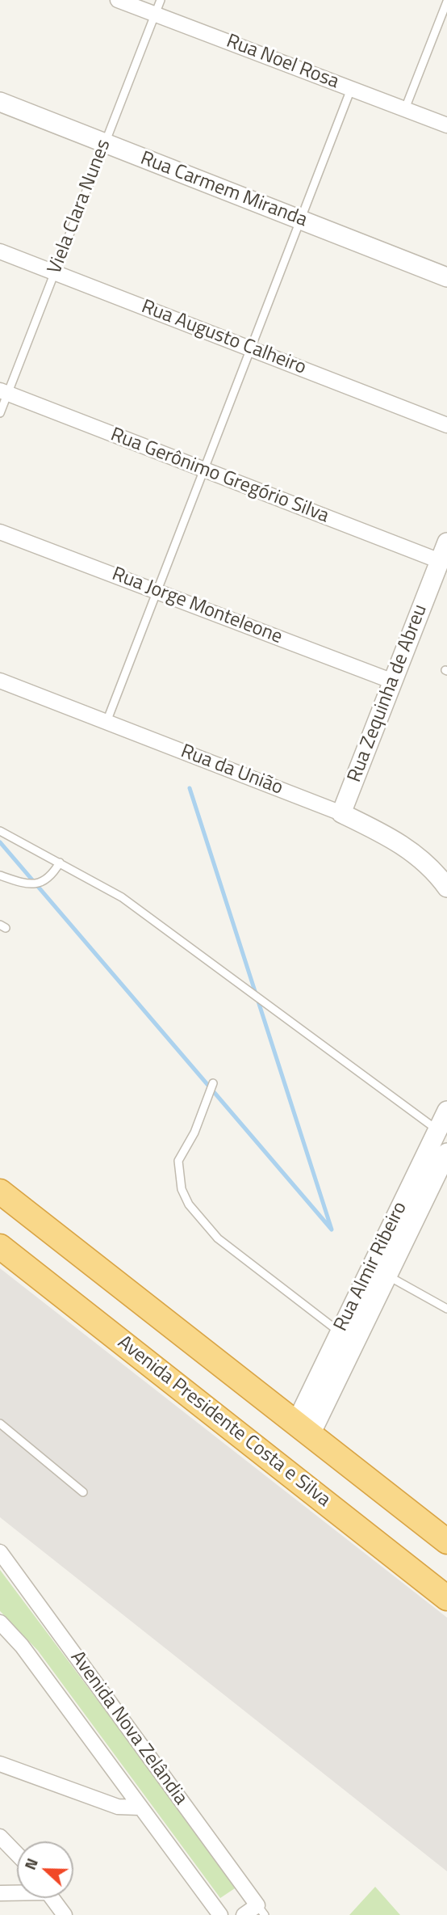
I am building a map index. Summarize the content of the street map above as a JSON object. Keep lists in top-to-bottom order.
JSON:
{
  "streets": {
    "highway": ["Avenida Presidente Costa e Silva"],
    "street": [
      "Rua Noel Rosa",
      "Rua Carmem Miranda",
      "Rua Augusto Calheiro",
      "Rua Gerônimo Gregório Silva",
      "Rua Jorge Monteleone",
      "Rua Zequinha de Abreu",
      "Rua da União",
      "Rua Almir Ribeiro",
      "Avenida Nova Zelândia"
    ],
    "lane": ["Viela Clara Nunes"]
  },
  "crossings": [
    ["Rua Noel Rosa", "Viela Clara Nunes"],
    ["Rua Carmem Miranda", "Viela Clara Nunes"],
    ["Viela Clara Nunes", "Rua Augusto Calheiro"],
    ["Viela Clara Nunes", "Rua Gerônimo Gregório Silva"],
    ["Rua Gerônimo Gregório Silva", "Rua Zequinha de Abreu"],
    ["Rua Jorge Monteleone", "Rua Zequinha de Abreu"],
    ["Rua Zequinha de Abreu", "Rua da União"]
  ],
  "north": "left"
}
